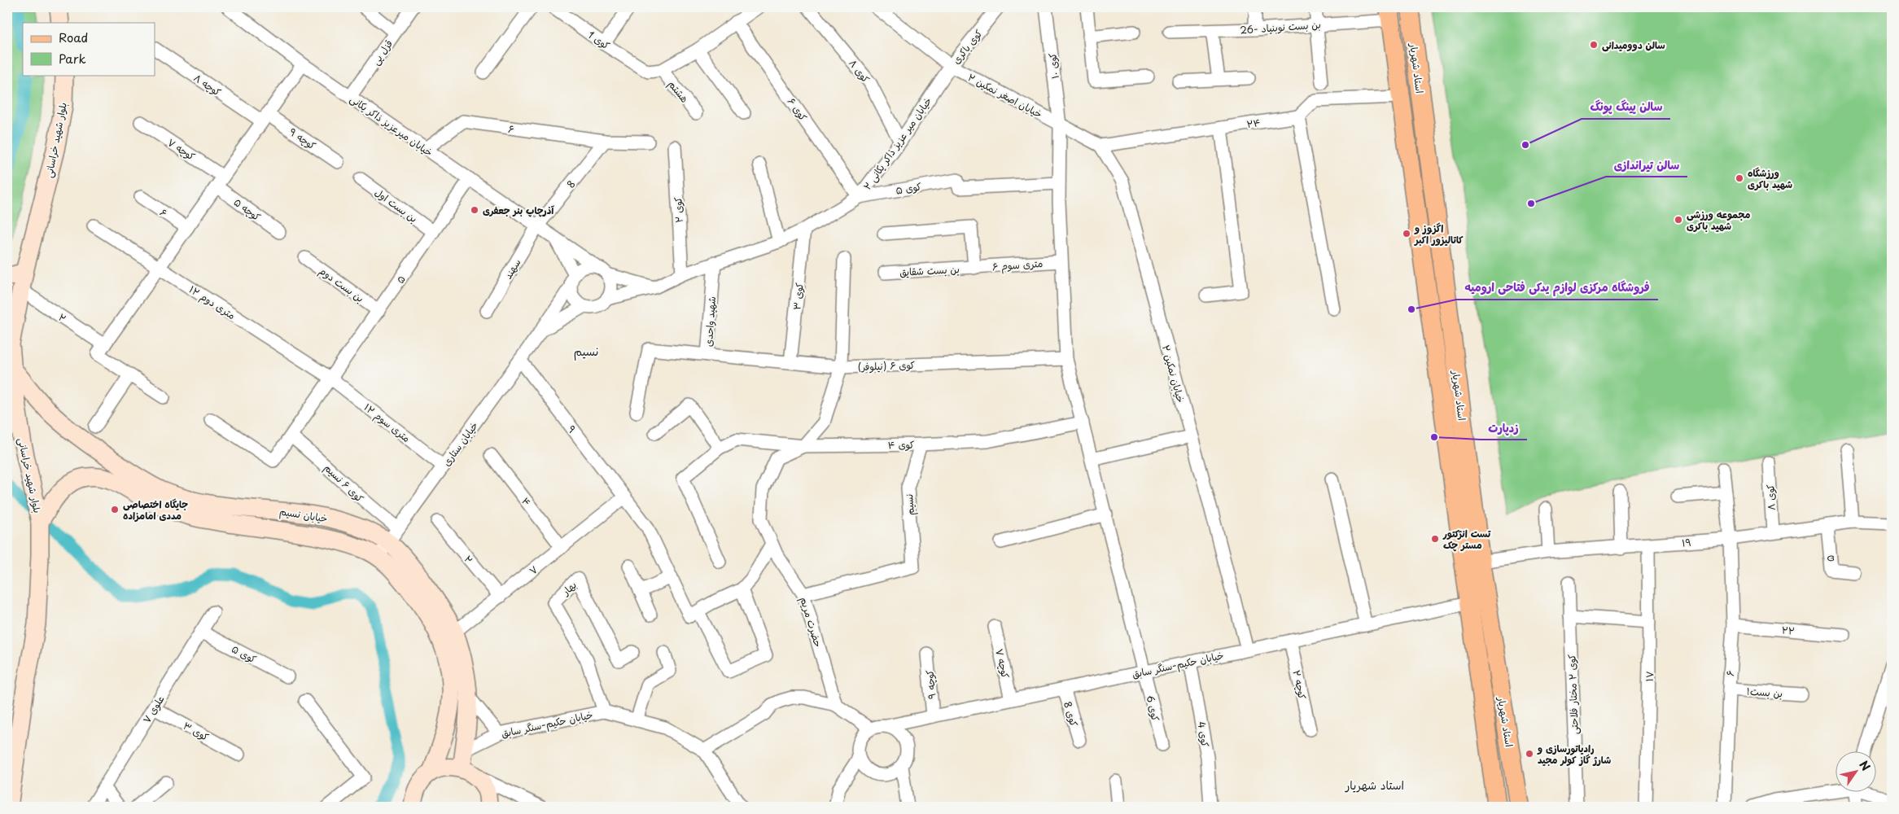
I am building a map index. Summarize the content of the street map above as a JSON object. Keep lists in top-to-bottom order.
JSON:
{
  "streets": {
    "main road": ["استاد شهریار", "بلوار شهید خراسانی", "خیابان نسیم"],
    "street": [
      "26- بن بست نوبنیاد",
      "کوی 1",
      "کوی باکری",
      "قزل پی",
      "کوی ۱۰",
      "کوی ۸",
      "کوچه ۸",
      "هشتم",
      "خیابان اصغر نمکین ۲",
      "کوی ۶",
      "۲۴",
      "خیابان میرعزیز ذاکر یکانی",
      "۶",
      "کوچه ۹",
      "۲ خیابان میر عزیز ذاکر یکانی",
      "کوچه ۷",
      "8",
      "کوی ۵",
      "بن بست اول",
      "کوچه ۵",
      "کوی ۲",
      "۶ متری سوم",
      "سهند",
      "بن بست شقایق",
      "۵",
      "بن بست دوم",
      "کوی ۳",
      "۱۲ متری دوم",
      "۲",
      "شهید واحدی",
      "کوی ۶ (نیلوفر)",
      "خیابان نمکین ۲",
      "۱۲ متری سوم",
      "۹",
      "خیابان ستاری",
      "کوی ۴",
      "کوی ۶ نسیم",
      "۴",
      "نسیم",
      "۱۹",
      "۷",
      "بهار",
      "حضرت مریم",
      "۲۲",
      "خیابان حکیم-سنگر سابق",
      "۱۷",
      "کوچه ۲",
      "بن بست۱",
      "کوی ۲ مختار فلاحتی",
      "کوی 6",
      "علوی ۷",
      "کوی 8",
      "کوی 4"
    ]
  },
  "crossings": [
    ["26- بن بست نوبنیاد", "استاد شهریار"],
    ["کوی 1", "هشتم"],
    ["کوی باکری", "خیابان اصغر نمکین ۲"],
    ["کوی باکری", "۲ خیابان میر عزیز ذاکر یکانی"],
    ["قزل پی", "خیابان میرعزیز ذاکر یکانی"],
    ["کوی ۱۰", "خیابان اصغر نمکین ۲"],
    ["کوی ۱۰", "کوی ۵"],
    ["کوی ۱۰", "۶ متری سوم"],
    ["کوی ۱۰", "کوی ۶ (نیلوفر)"],
    ["کوی ۱۰", "کوی ۴"],
    ["کوی ۱۰", "کوی 6"],
    ["استاد شهریار", "۱۹"],
    ["استاد شهریار", "خیابان حکیم-سنگر سابق"],
    ["کوی ۸", "۲ خیابان میر عزیز ذاکر یکانی"],
    ["کوی ۸", "۱۹"],
    ["کوچه ۸", "کوچه ۹"],
    ["خیابان اصغر نمکین ۲", "۲ خیابان میر عزیز ذاکر یکانی"],
    ["کوی ۶", "۲ خیابان میر عزیز ذاکر یکانی"],
    ["کوی ۶", "کوی ۵"],
    ["۲۴", "خیابان نمکین ۲"],
    ["خیابان میرعزیز ذاکر یکانی", "۶"],
    ["خیابان میرعزیز ذاکر یکانی", "۲ خیابان میر عزیز ذاکر یکانی"],
    ["خیابان میرعزیز ذاکر یکانی", "8"],
    ["خیابان میرعزیز ذاکر یکانی", "سهند"],
    ["خیابان میرعزیز ذاکر یکانی", "۵"],
    ["خیابان میرعزیز ذاکر یکانی", "خیابان ستاری"],
    ["۶", "8"],
    ["۶", "۱۹"],
    ["۶", "۲۲"],
    ["۶", "بن بست۱"],
    ["کوچه ۹", "خیابان حکیم-سنگر سابق"],
    ["بلوار شهید خراسانی", "۲"],
    ["بلوار شهید خراسانی", "خیابان نسیم"],
    ["۲ خیابان میر عزیز ذاکر یکانی", "کوی ۵"],
    ["۲ خیابان میر عزیز ذاکر یکانی", "کوی ۲"],
    ["۲ خیابان میر عزیز ذاکر یکانی", "کوی ۳"],
    ["۲ خیابان میر عزیز ذاکر یکانی", "شهید واحدی"],
    ["۲ خیابان میر عزیز ذاکر یکانی", "خیابان ستاری"],
    ["کوچه ۷", "کوچه ۵"],
    ["کوچه ۷", "خیابان حکیم-سنگر سابق"],
    ["8", "سهند"],
    ["کوی ۵", "علوی ۷"],
    ["بن بست اول", "۵"],
    ["۶ متری سوم", "بن بست شقایق"],
    ["۵", "بن بست دوم"],
    ["۵", "۱۲ متری دوم"],
    ["۵", "۱۲ متری سوم"],
    ["۵", "کوی ۶ نسیم"],
    ["۵", "۱۹"],
    ["کوی ۳", "کوی ۶ (نیلوفر)"],
    ["کوی ۳", "علوی ۷"],
    ["۱۲ متری دوم", "۱۲ متری سوم"],
    ["۲", "۷"],
    ["شهید واحدی", "کوی ۶ (نیلوفر)"],
    ["خیابان نمکین ۲", "خیابان حکیم-سنگر سابق"],
    ["۱۲ متری سوم", "خیابان ستاری"],
    ["۹", "خیابان ستاری"],
    ["۹", "۷"],
    ["خیابان ستاری", "کوی ۶ نسیم"],
    ["خیابان ستاری", "خیابان نسیم"],
    ["کوی ۴", "نسیم"],
    ["کوی ۴", "حضرت مریم"],
    ["کوی ۴", "کوی 6"],
    ["۴", "۷"],
    ["نسیم", "حضرت مریم"],
    ["خیابان نسیم", "۷"],
    ["خیابان نسیم", "خیابان حکیم-سنگر سابق"],
    ["۱۹", "۱۷"],
    ["بهار", "خیابان حکیم-سنگر سابق"],
    ["خیابان حکیم-سنگر سابق", "کوچه ۲"],
    ["خیابان حکیم-سنگر سابق", "کوی 6"],
    ["خیابان حکیم-سنگر سابق", "کوی 8"],
    ["خیابان حکیم-سنگر سابق", "کوی 4"]
  ],
  "districts": ["نسیم", "استاد شهریار"],
  "places": [
    "سالن دوومیدانی",
    "سالن پینگ پونگ",
    "ورزشگاه شهید باکری",
    "سالن تیراندازی",
    "آذرچاپ بنر جعفری",
    "مجموعه ورزشی شهید باکری",
    "اگزوز و کاتالیزور اکبر",
    "فروشگاه مرکزی لوازم یدکی فتاحی ارومیه",
    "زدپارت",
    "جایگاه اختصاصی مددی امامزاده",
    "تست انژکتور مستر چک",
    "رادیاتورسازی و شارژ گاز کولر مجید"
  ],
  "legend": ["Road", "Park"],
  "north": "top right"
}
